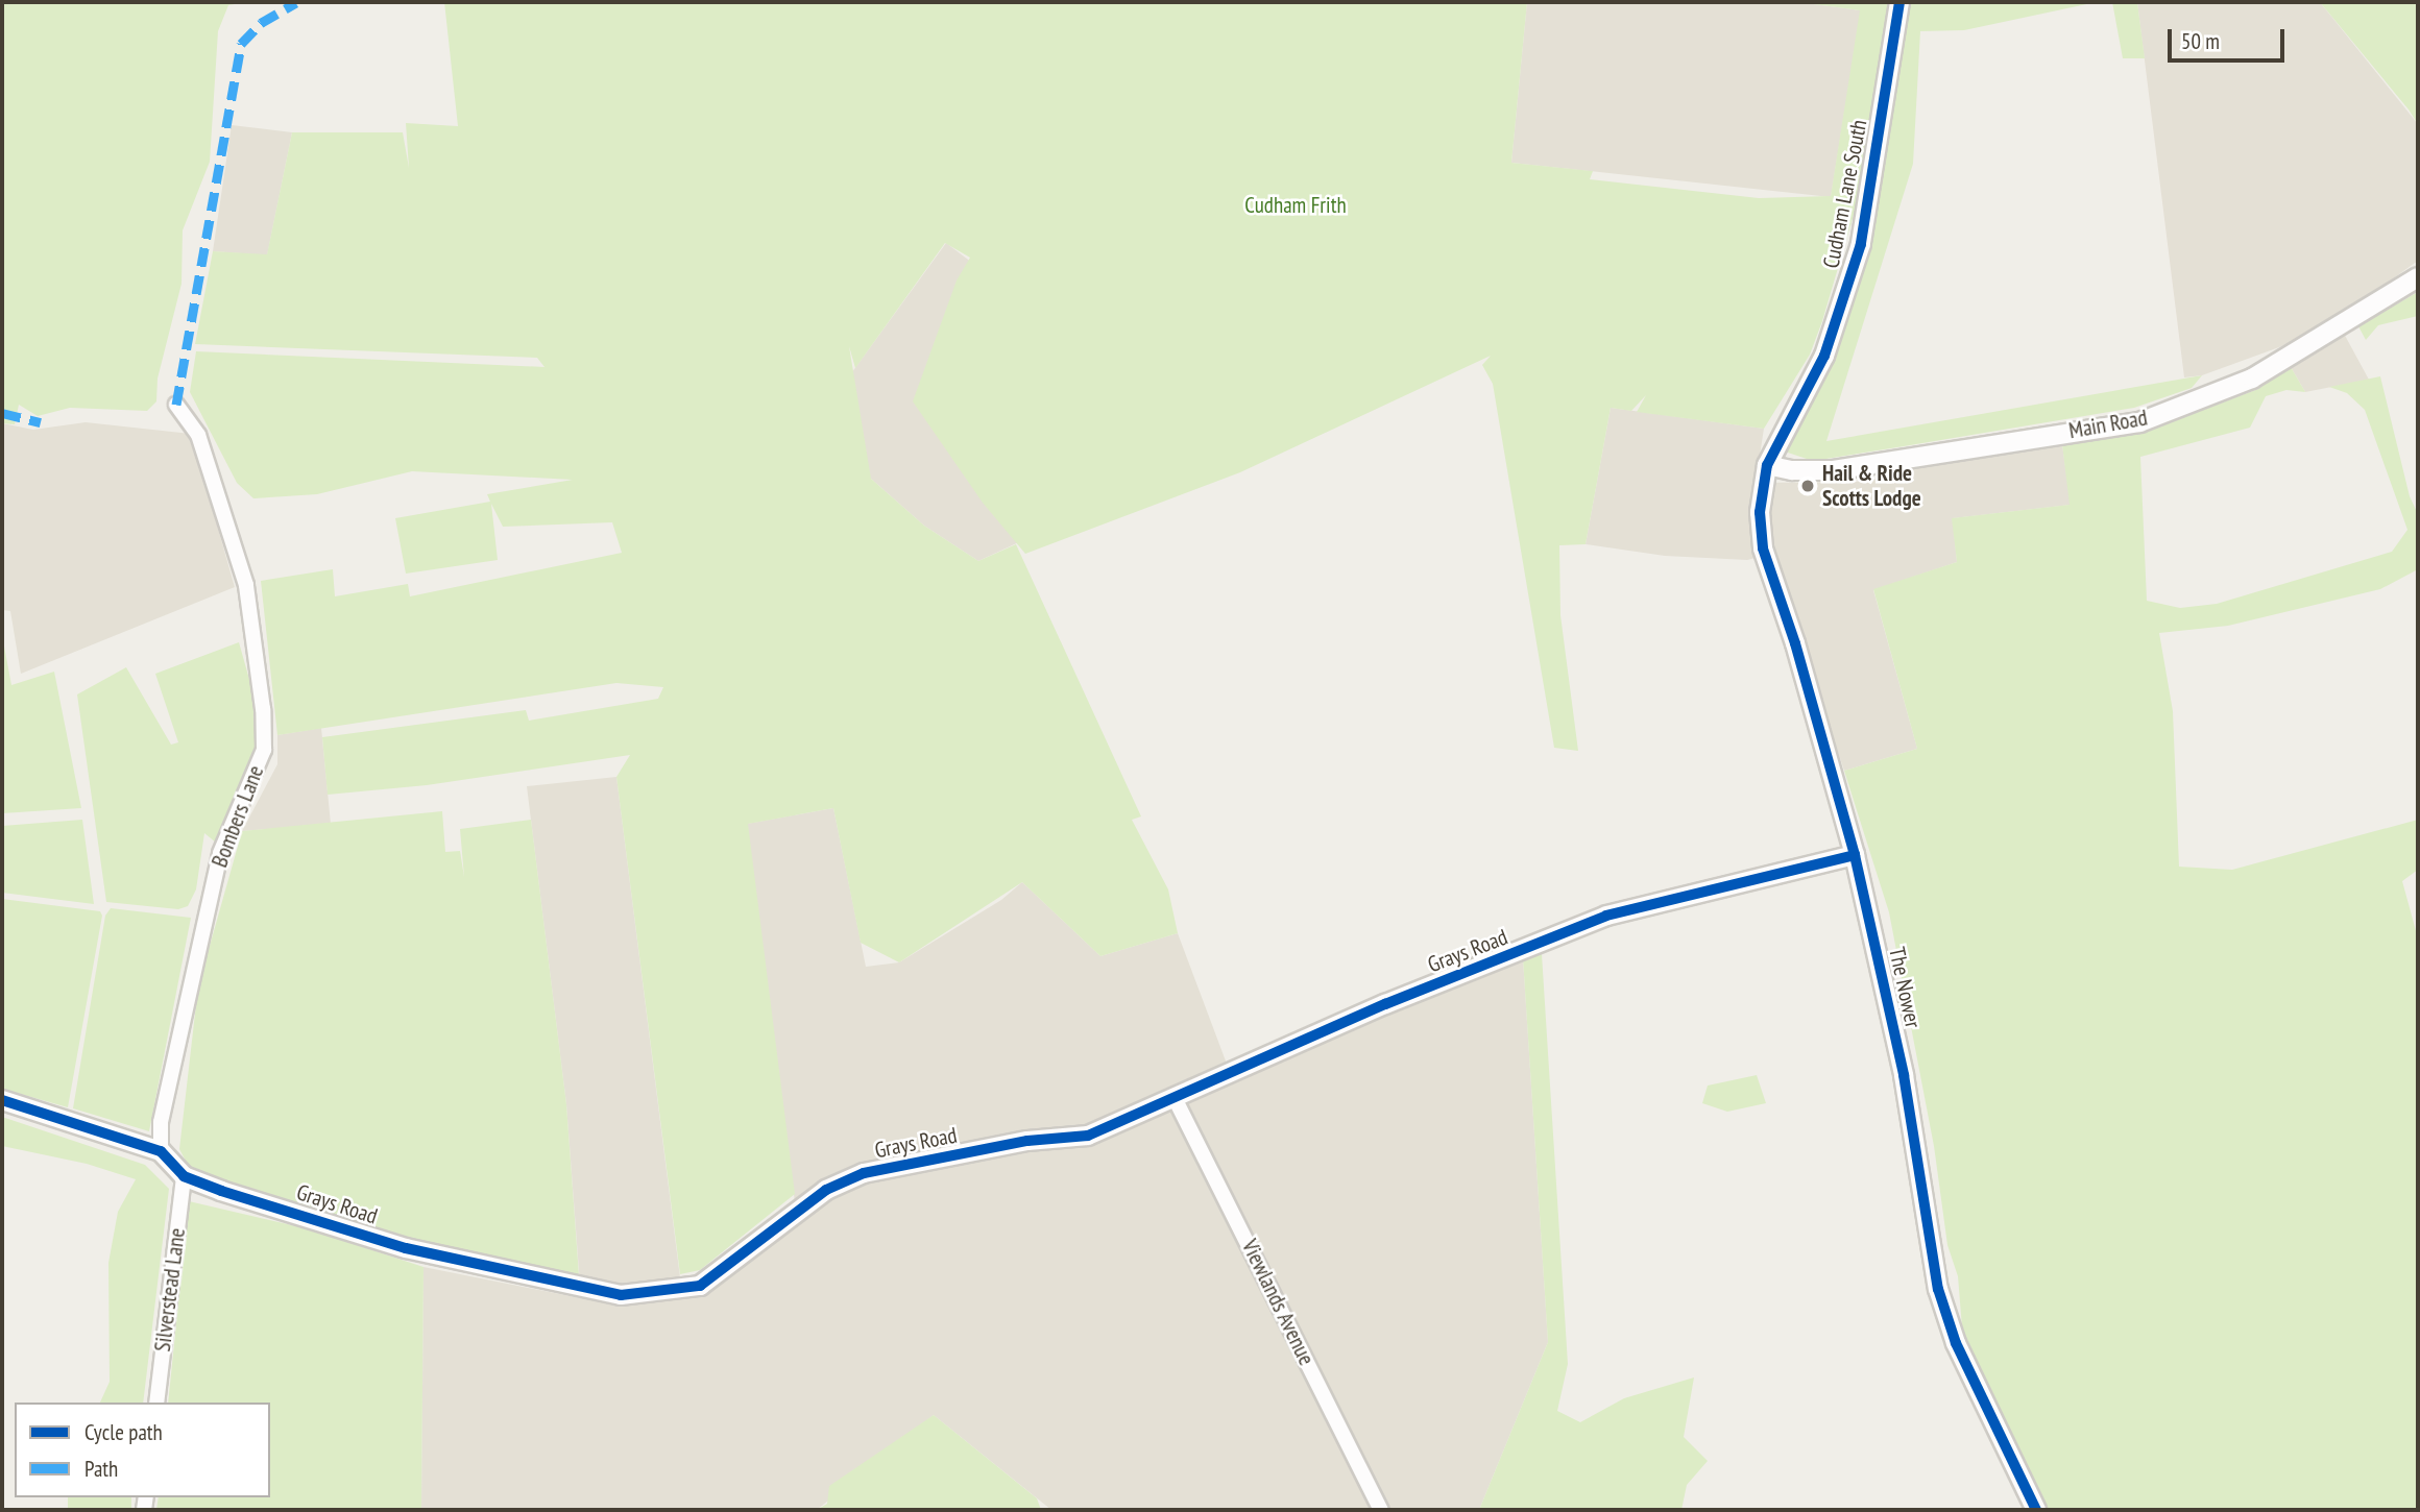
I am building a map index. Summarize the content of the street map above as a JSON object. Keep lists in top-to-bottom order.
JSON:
{
  "streets": {
    "street": [
      "Cudham Lane South",
      "Main Road",
      "Bombers Lane",
      "Grays Road",
      "The Nower",
      "Silverstead Lane",
      "Viewlands Avenue"
    ]
  },
  "crossings": [
    ["Cudham Lane South", "Main Road"],
    ["Cudham Lane South", "The Nower"],
    ["Main Road", "The Nower"],
    ["Bombers Lane", "Grays Road"],
    ["Grays Road", "The Nower"],
    ["Grays Road", "Silverstead Lane"],
    ["Grays Road", "Viewlands Avenue"]
  ],
  "parks": ["Cudham Frith"],
  "places": ["Hail & Ride Scotts Lodge"],
  "legend": ["Cycle path", "Path"],
  "scale_bar": "50 m"
}
